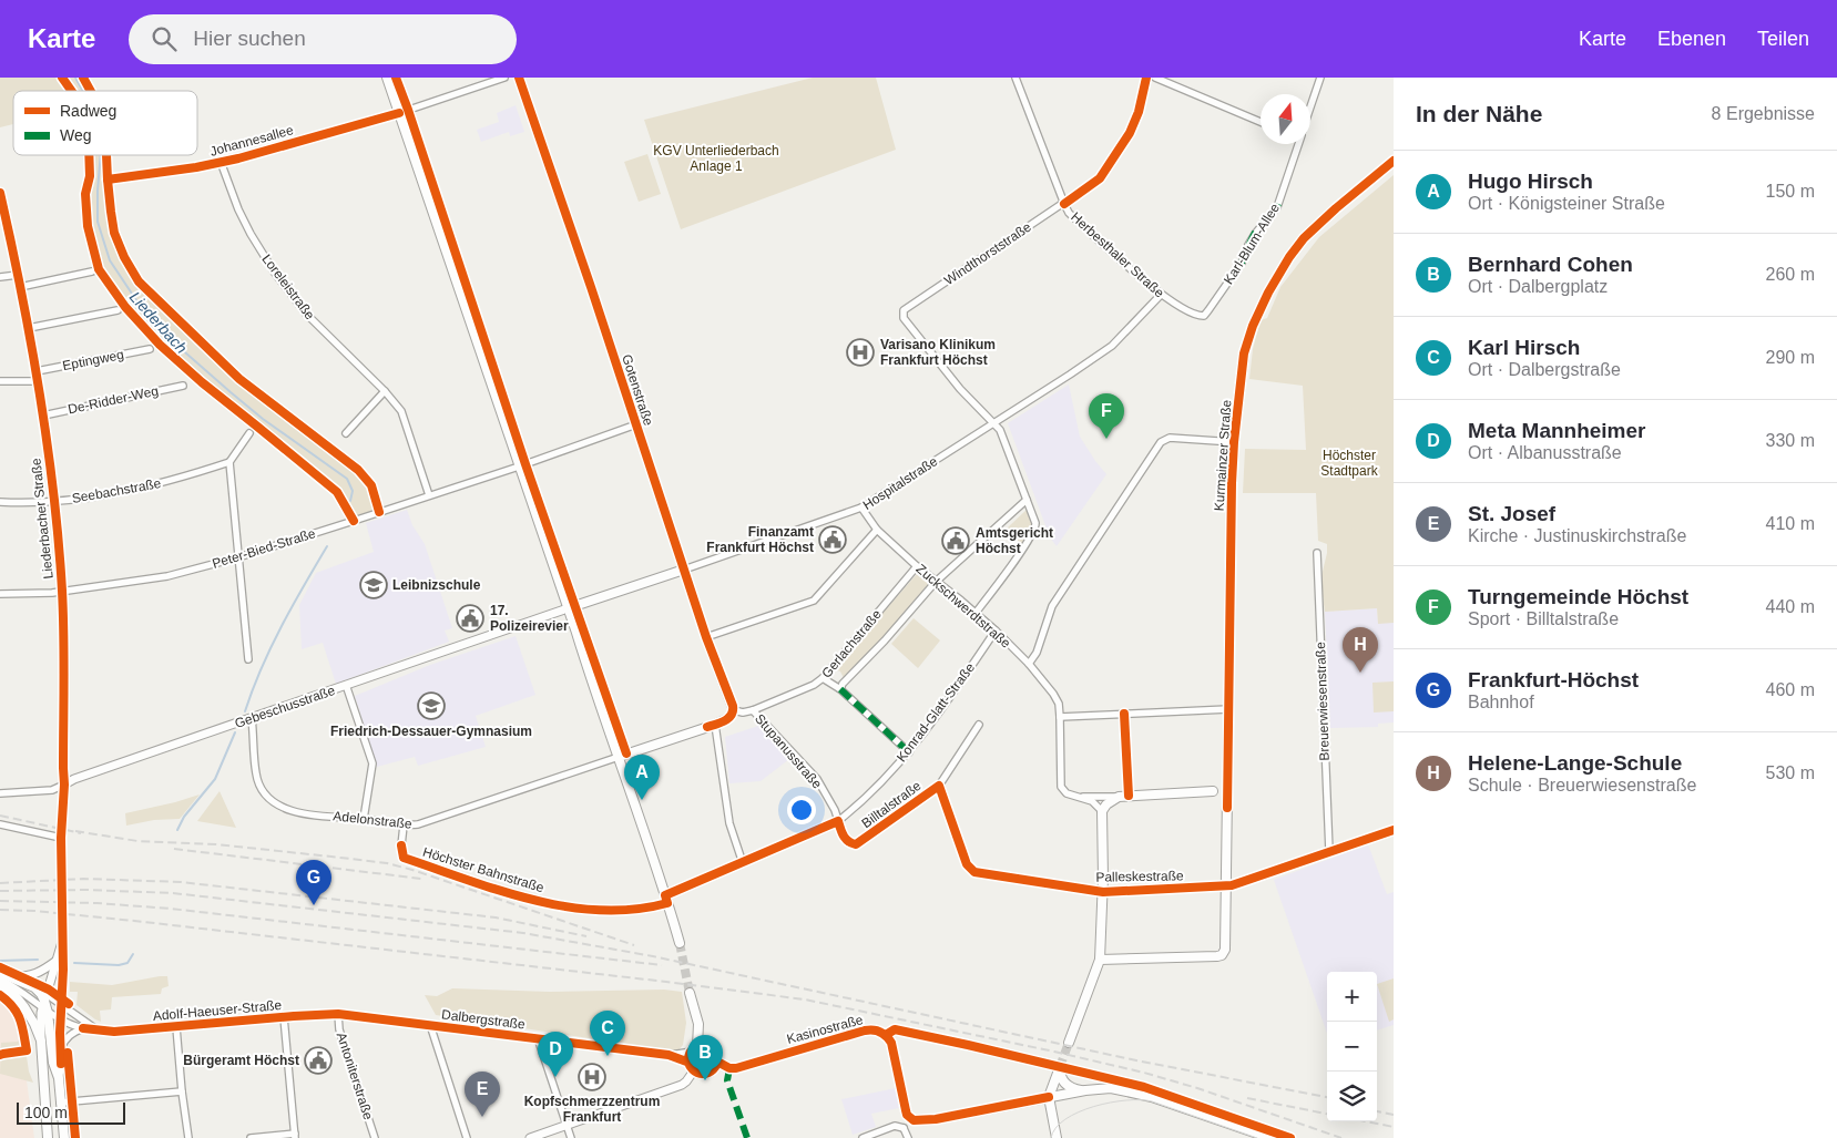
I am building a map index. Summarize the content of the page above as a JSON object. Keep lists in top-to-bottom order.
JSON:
{
  "streets": {
    "main road": [
      "Gotenstraße",
      "Kurmainzer Straße",
      "Hospitalstraße",
      "Kasinostraße"
    ],
    "street": [
      "Johannesallee",
      "Karl-Blum-Allee",
      "Windthorststraße",
      "Herbesthaler Straße",
      "Loreleistraße",
      "Eptingweg",
      "De-Ridder-Weg",
      "Seebachstraße",
      "Liederbacher Straße",
      "Peter-Bied-Straße",
      "Zuckschwerdtstraße",
      "Gerlachstraße",
      "Breuerwiesenstraße",
      "Gebeschusstraße",
      "Konrad-Glatt-Straße",
      "Stupanusstraße",
      "Billtalstraße",
      "Adelonstraße",
      "Höchster Bahnstraße",
      "Palleskestraße",
      "Adolf-Haeuser-Straße",
      "Dalbergstraße",
      "Antoniterstraße"
    ]
  },
  "crossings": [
    ["Johannesallee", "Loreleistraße"],
    ["Karl-Blum-Allee", "Herbesthaler Straße"],
    ["Windthorststraße", "Herbesthaler Straße"],
    ["Windthorststraße", "Hospitalstraße"],
    ["Herbesthaler Straße", "Hospitalstraße"],
    ["Loreleistraße", "Peter-Bied-Straße"],
    ["Eptingweg", "Liederbacher Straße"],
    ["Gotenstraße", "Hospitalstraße"],
    ["Gotenstraße", "Peter-Bied-Straße"],
    ["Gotenstraße", "Gerlachstraße"],
    ["De-Ridder-Weg", "Liederbacher Straße"],
    ["Kurmainzer Straße", "Palleskestraße"],
    ["Hospitalstraße", "Zuckschwerdtstraße"],
    ["Hospitalstraße", "Gebeschusstraße"],
    ["Seebachstraße", "Liederbacher Straße"],
    ["Liederbacher Straße", "Peter-Bied-Straße"],
    ["Liederbacher Straße", "Gebeschusstraße"],
    ["Zuckschwerdtstraße", "Gerlachstraße"],
    ["Zuckschwerdtstraße", "Konrad-Glatt-Straße"],
    ["Gerlachstraße", "Stupanusstraße"],
    ["Breuerwiesenstraße", "Palleskestraße"],
    ["Gebeschusstraße", "Adelonstraße"],
    ["Konrad-Glatt-Straße", "Stupanusstraße"],
    ["Konrad-Glatt-Straße", "Billtalstraße"],
    ["Konrad-Glatt-Straße", "Höchster Bahnstraße"],
    ["Stupanusstraße", "Billtalstraße"],
    ["Billtalstraße", "Palleskestraße"],
    ["Adelonstraße", "Höchster Bahnstraße"],
    ["Adolf-Haeuser-Straße", "Dalbergstraße"],
    ["Adolf-Haeuser-Straße", "Antoniterstraße"],
    ["Dalbergstraße", "Kasinostraße"],
    ["Dalbergstraße", "Antoniterstraße"]
  ],
  "water": ["Liederbach"],
  "parks": ["KGV Unterliederbach Anlage 1", "Höchster Stadtpark"],
  "places": {
    "hospital": ["Varisano Klinikum Frankfurt Höchst", "Kopfschmerzzentrum Frankfurt"],
    "public building": [
      "Finanzamt Frankfurt Höchst",
      "Amtsgericht Höchst",
      "17. Polizeirevier",
      "Bürgeramt Höchst"
    ],
    "school or university": ["Leibnizschule", "Friedrich-Dessauer-Gymnasium"]
  },
  "legend": ["Radweg", "Weg"],
  "scale_bar": "100 m",
  "north": "top",
  "page": {
    "header": "Karte",
    "search": "Hier suchen",
    "nav": ["Karte", "Ebenen", "Teilen"],
    "heading": ["In der Nähe", "8 Ergebnisse"],
    "list": [
      {
        "mark": "A",
        "name": "Hugo Hirsch",
        "note": "Ort · Königsteiner Straße",
        "value": "150 m"
      },
      {
        "mark": "B",
        "name": "Bernhard Cohen",
        "note": "Ort · Dalbergplatz",
        "value": "260 m"
      },
      {
        "mark": "C",
        "name": "Karl Hirsch",
        "note": "Ort · Dalbergstraße",
        "value": "290 m"
      },
      {
        "mark": "D",
        "name": "Meta Mannheimer",
        "note": "Ort · Albanusstraße",
        "value": "330 m"
      },
      {
        "mark": "E",
        "name": "St. Josef",
        "note": "Kirche · Justinuskirchstraße",
        "value": "410 m"
      },
      {
        "mark": "F",
        "name": "Turngemeinde Höchst",
        "note": "Sport · Billtalstraße",
        "value": "440 m"
      },
      {
        "mark": "G",
        "name": "Frankfurt-Höchst",
        "note": "Bahnhof",
        "value": "460 m"
      },
      {
        "mark": "H",
        "name": "Helene-Lange-Schule",
        "note": "Schule · Breuerwiesenstraße",
        "value": "530 m"
      }
    ],
    "pins": [
      "F",
      "H",
      "A",
      "G",
      "C",
      "D",
      "B",
      "E"
    ],
    "map_buttons": ["+", "−"],
    "scale": "100 m"
  }
}
